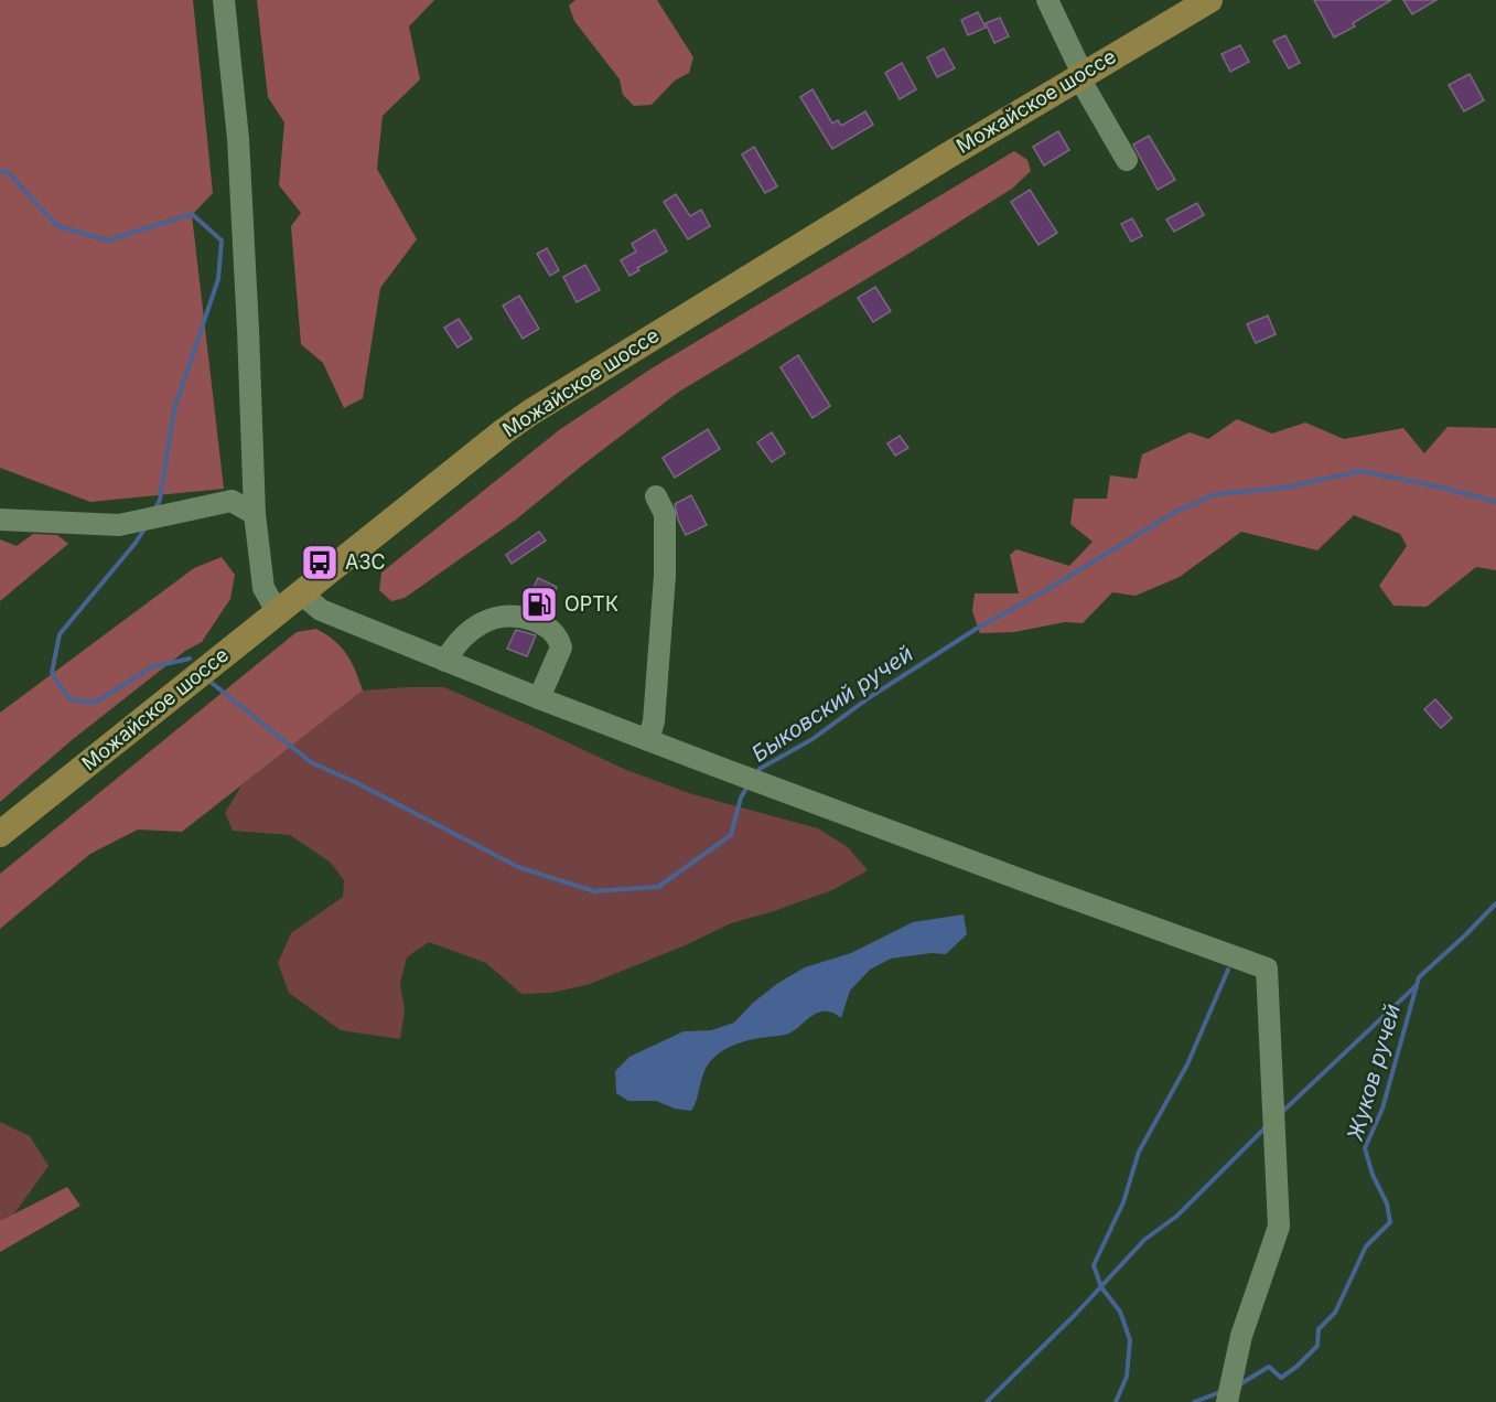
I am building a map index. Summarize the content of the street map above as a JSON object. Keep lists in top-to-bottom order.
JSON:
{
  "streets": {
    "main road": ["Можайское шоссе"]
  },
  "water": ["Быковский ручей", "Жуков ручей"],
  "places": {
    "bus stop": ["АЗС"],
    "fuel station": ["ОРТК"]
  }
}
